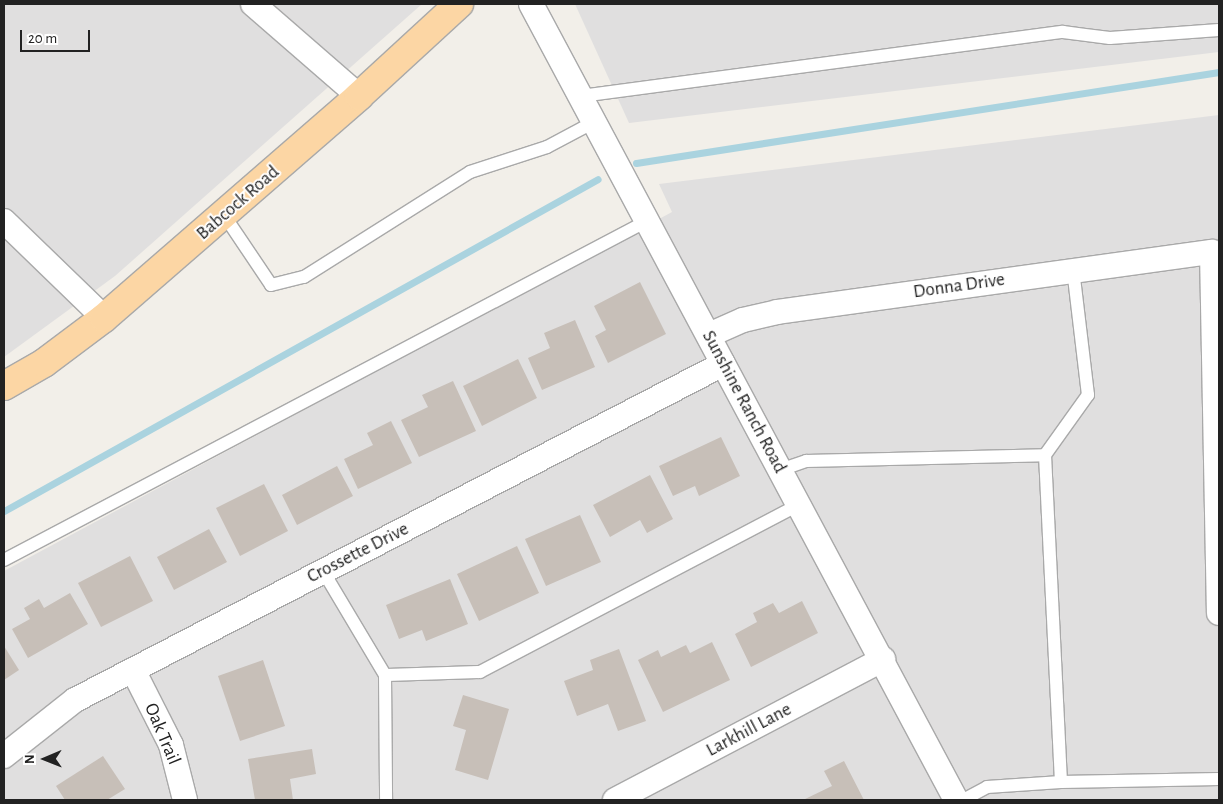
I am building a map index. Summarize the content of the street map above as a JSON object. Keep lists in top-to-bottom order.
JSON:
{
  "streets": {
    "main road": ["Babcock Road"],
    "street": [
      "Donna Drive",
      "Sunshine Ranch Road",
      "Crossette Drive",
      "Larkhill Lane",
      "Oak Trail"
    ]
  },
  "crossings": [
    ["Donna Drive", "Sunshine Ranch Road"],
    ["Sunshine Ranch Road", "Crossette Drive"],
    ["Sunshine Ranch Road", "Larkhill Lane"],
    ["Crossette Drive", "Oak Trail"]
  ],
  "scale_bar": "20 m",
  "north": "left"
}
